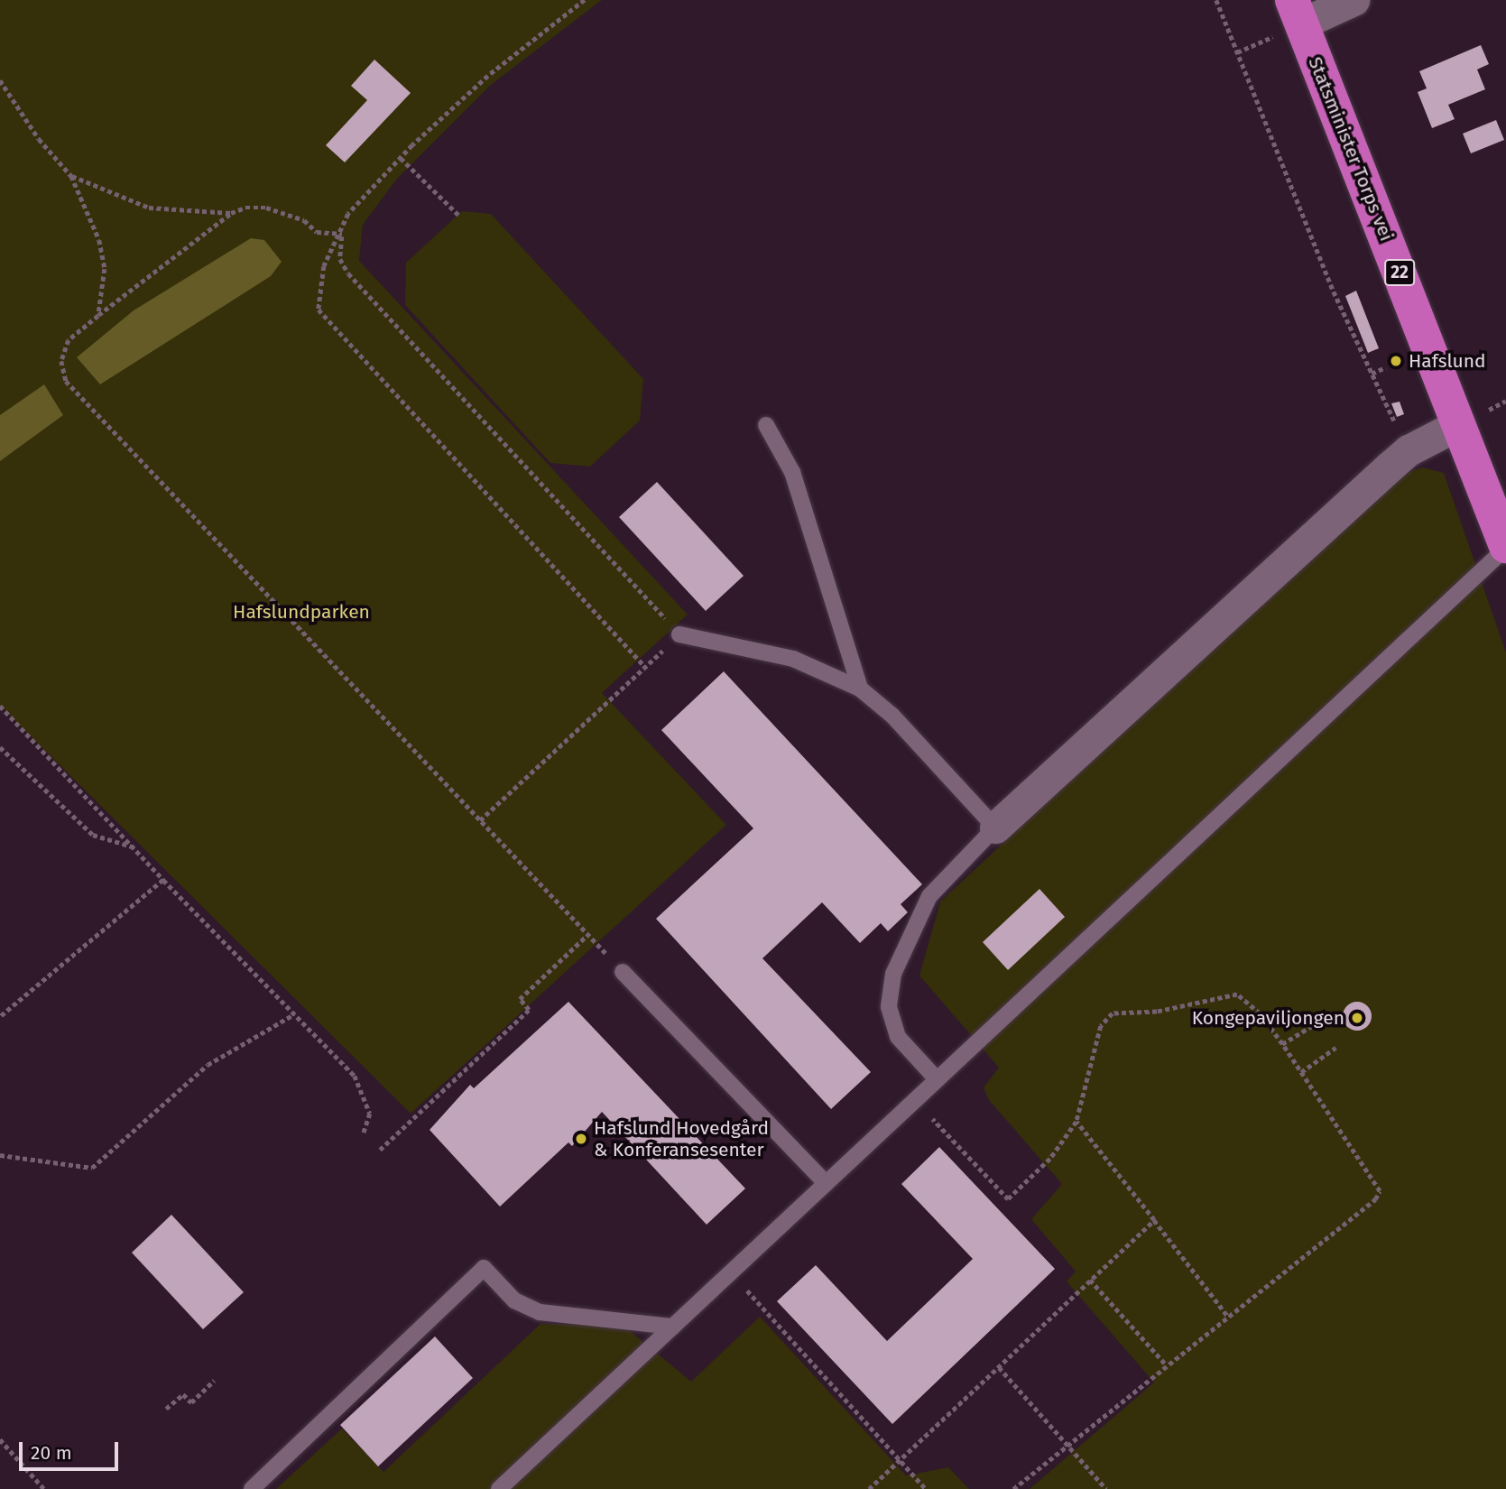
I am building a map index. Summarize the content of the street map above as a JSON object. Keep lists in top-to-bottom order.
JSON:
{
  "streets": {
    "highway": ["Statsminister Torps vei", "22"]
  },
  "parks": ["Hafslundparken"],
  "places": ["Hafslund", "Kongepaviljongen", "Hafslund Hovedgård & Konferansesenter"],
  "scale_bar": "20 m"
}
